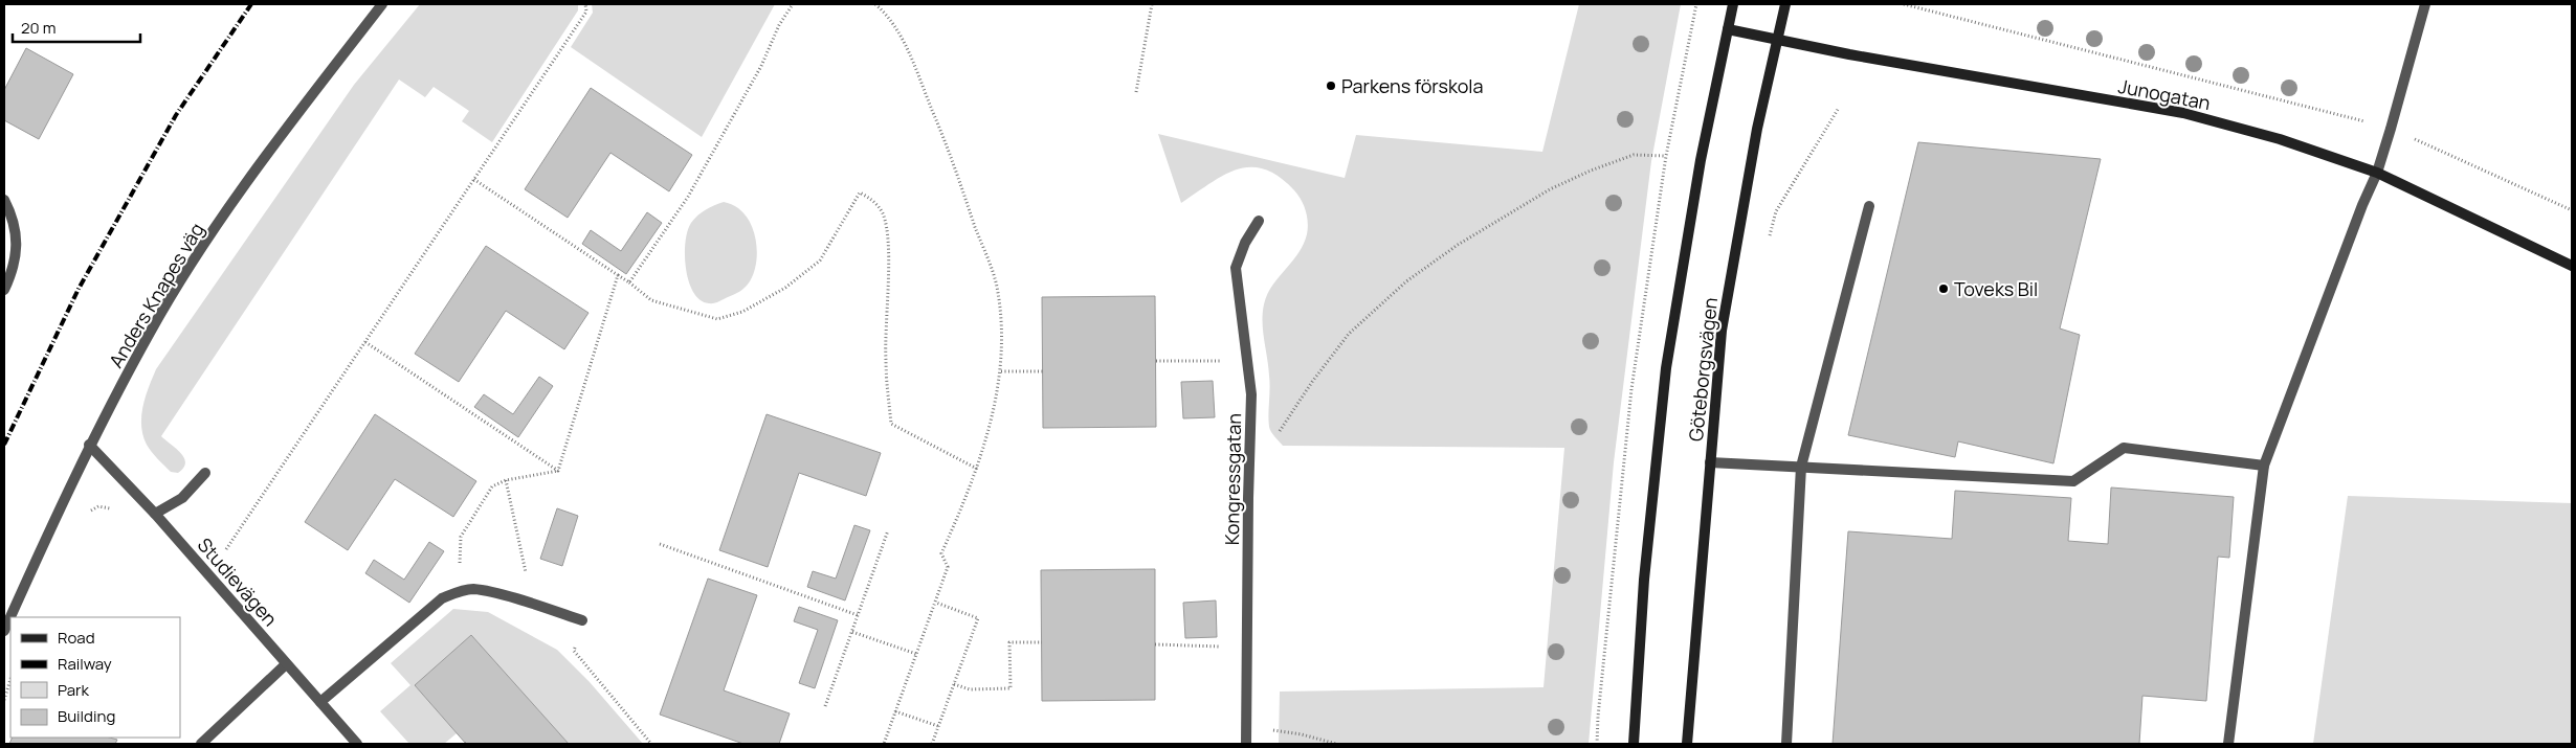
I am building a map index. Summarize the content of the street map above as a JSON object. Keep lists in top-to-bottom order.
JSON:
{
  "streets": {
    "main road": ["Junogatan", "Göteborgsvägen"],
    "street": ["Anders Knapes väg", "Kongressgatan", "Studievägen"]
  },
  "crossings": [
    ["Junogatan", "Göteborgsvägen"],
    ["Anders Knapes väg", "Studievägen"]
  ],
  "places": ["Parkens förskola", "Toveks Bil"],
  "legend": [
    "Road",
    "Railway",
    "Park",
    "Building"
  ],
  "scale_bar": "20 m"
}
